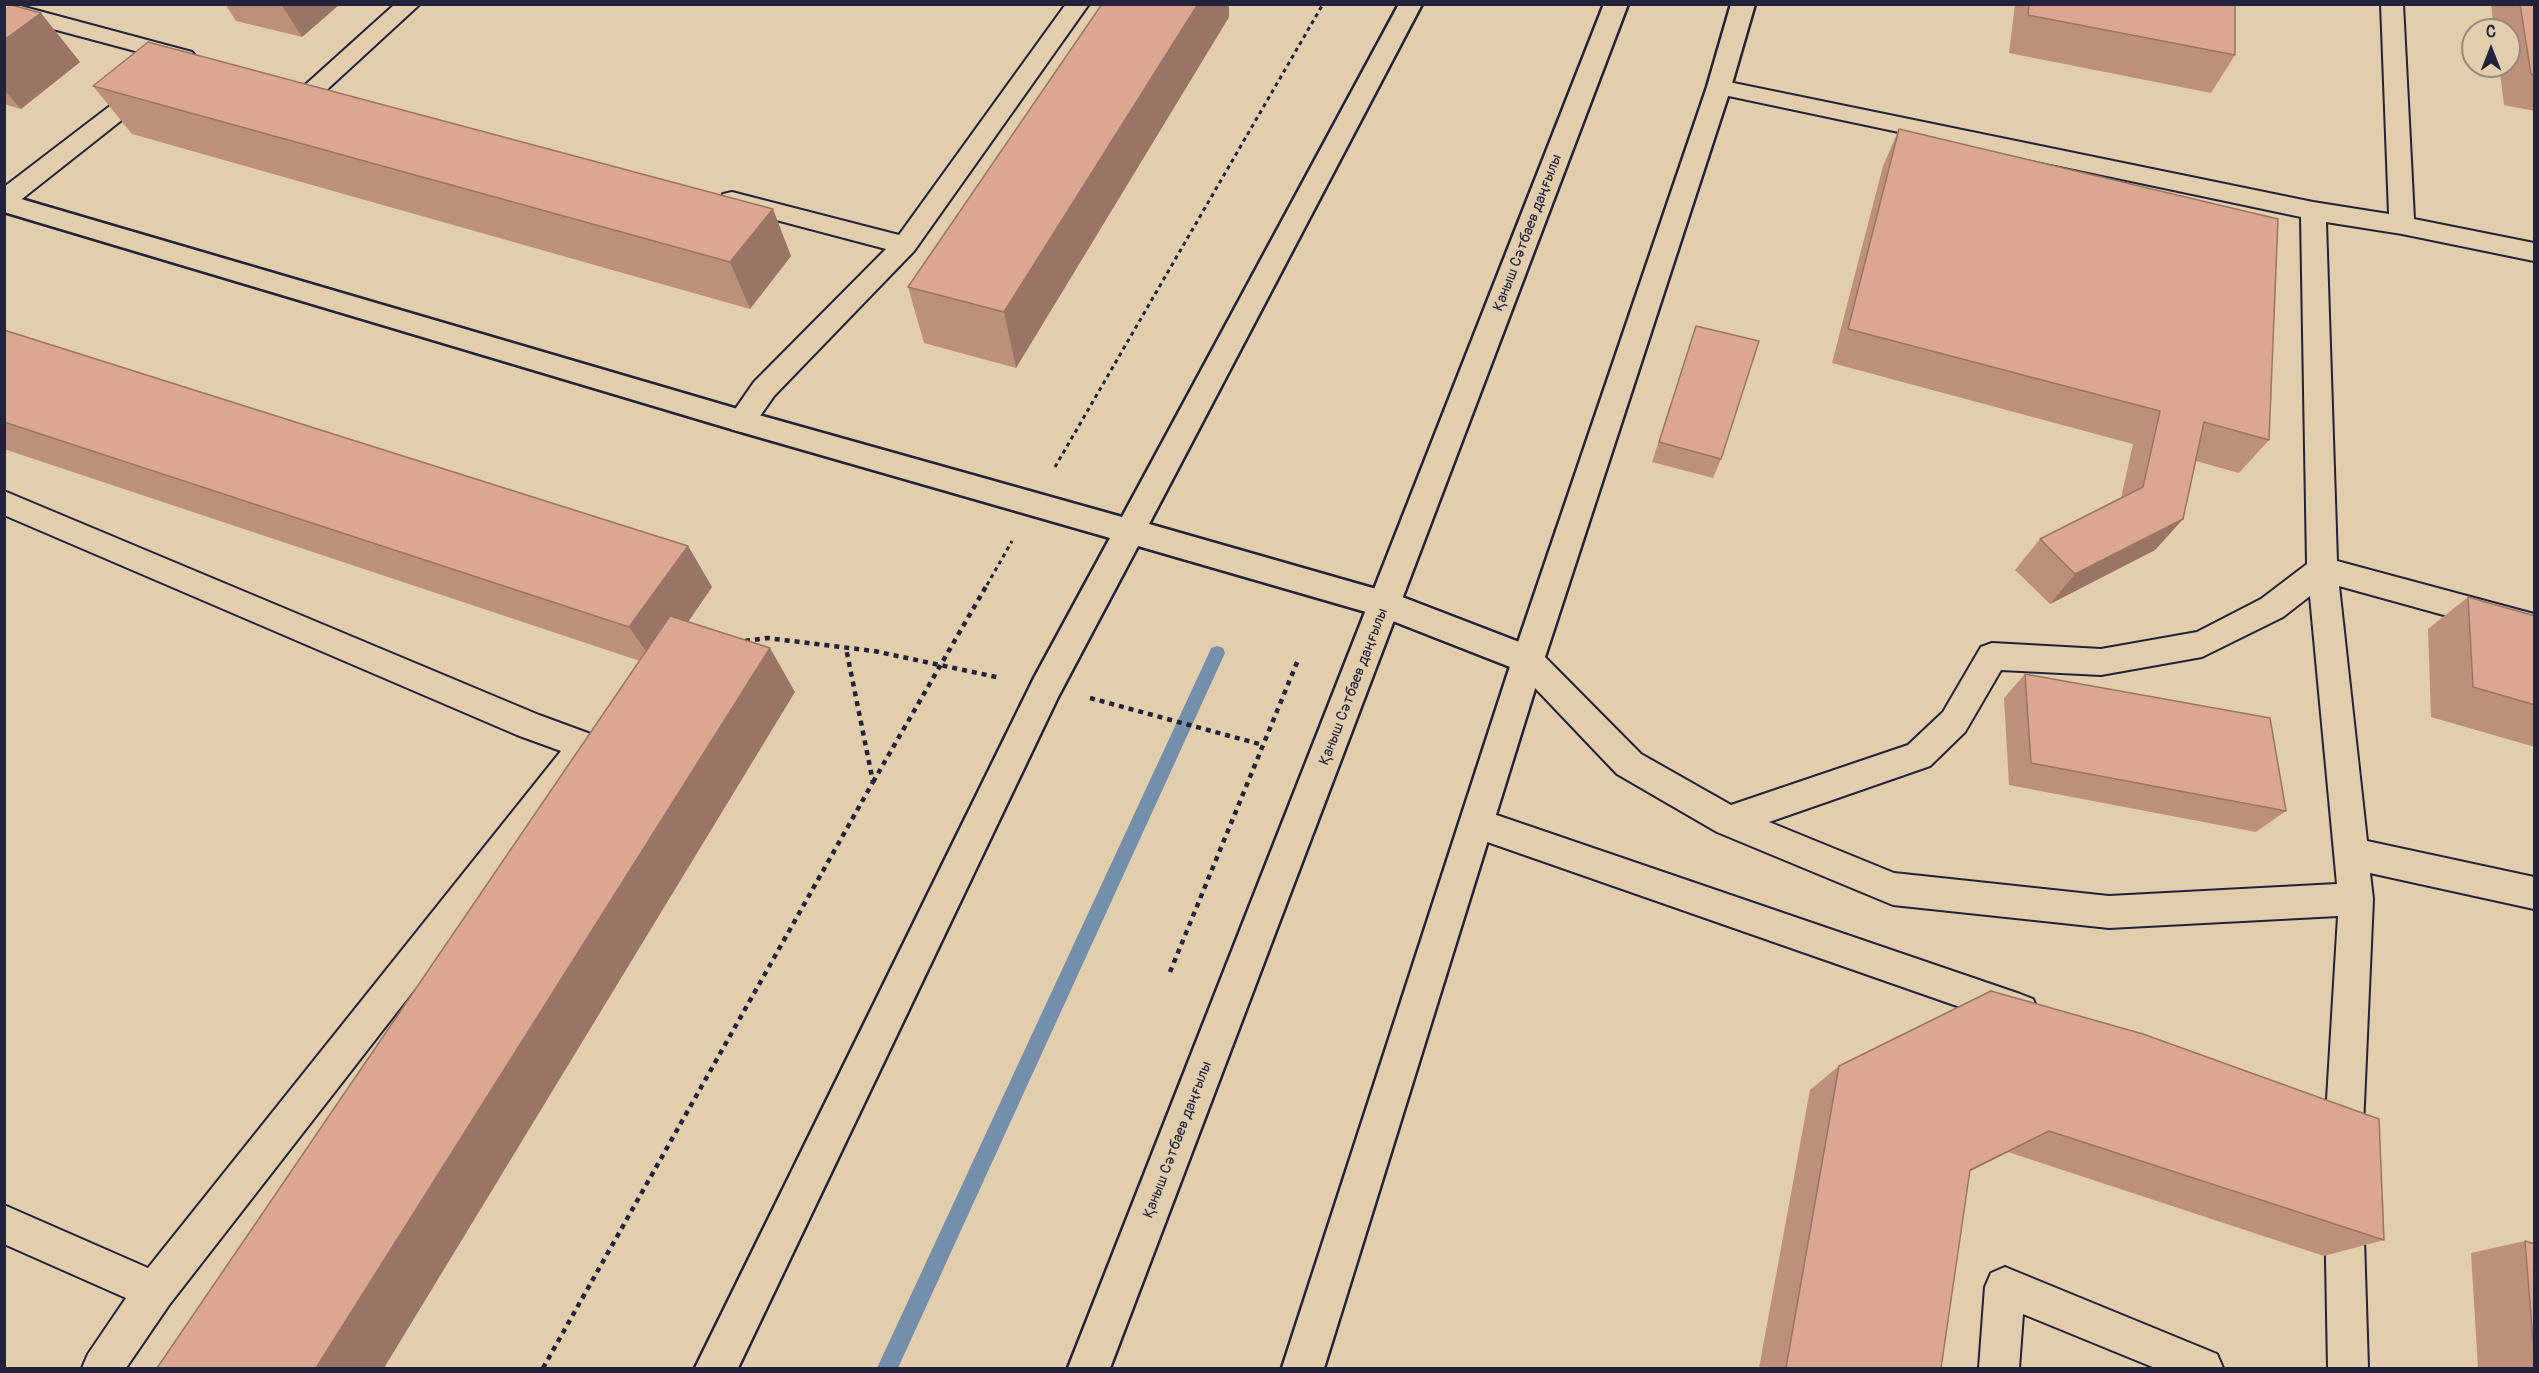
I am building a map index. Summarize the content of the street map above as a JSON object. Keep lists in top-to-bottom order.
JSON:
{
  "streets": {
    "street": ["Қаныш Сәтбаев даңғылы"]
  },
  "north": "top"
}
